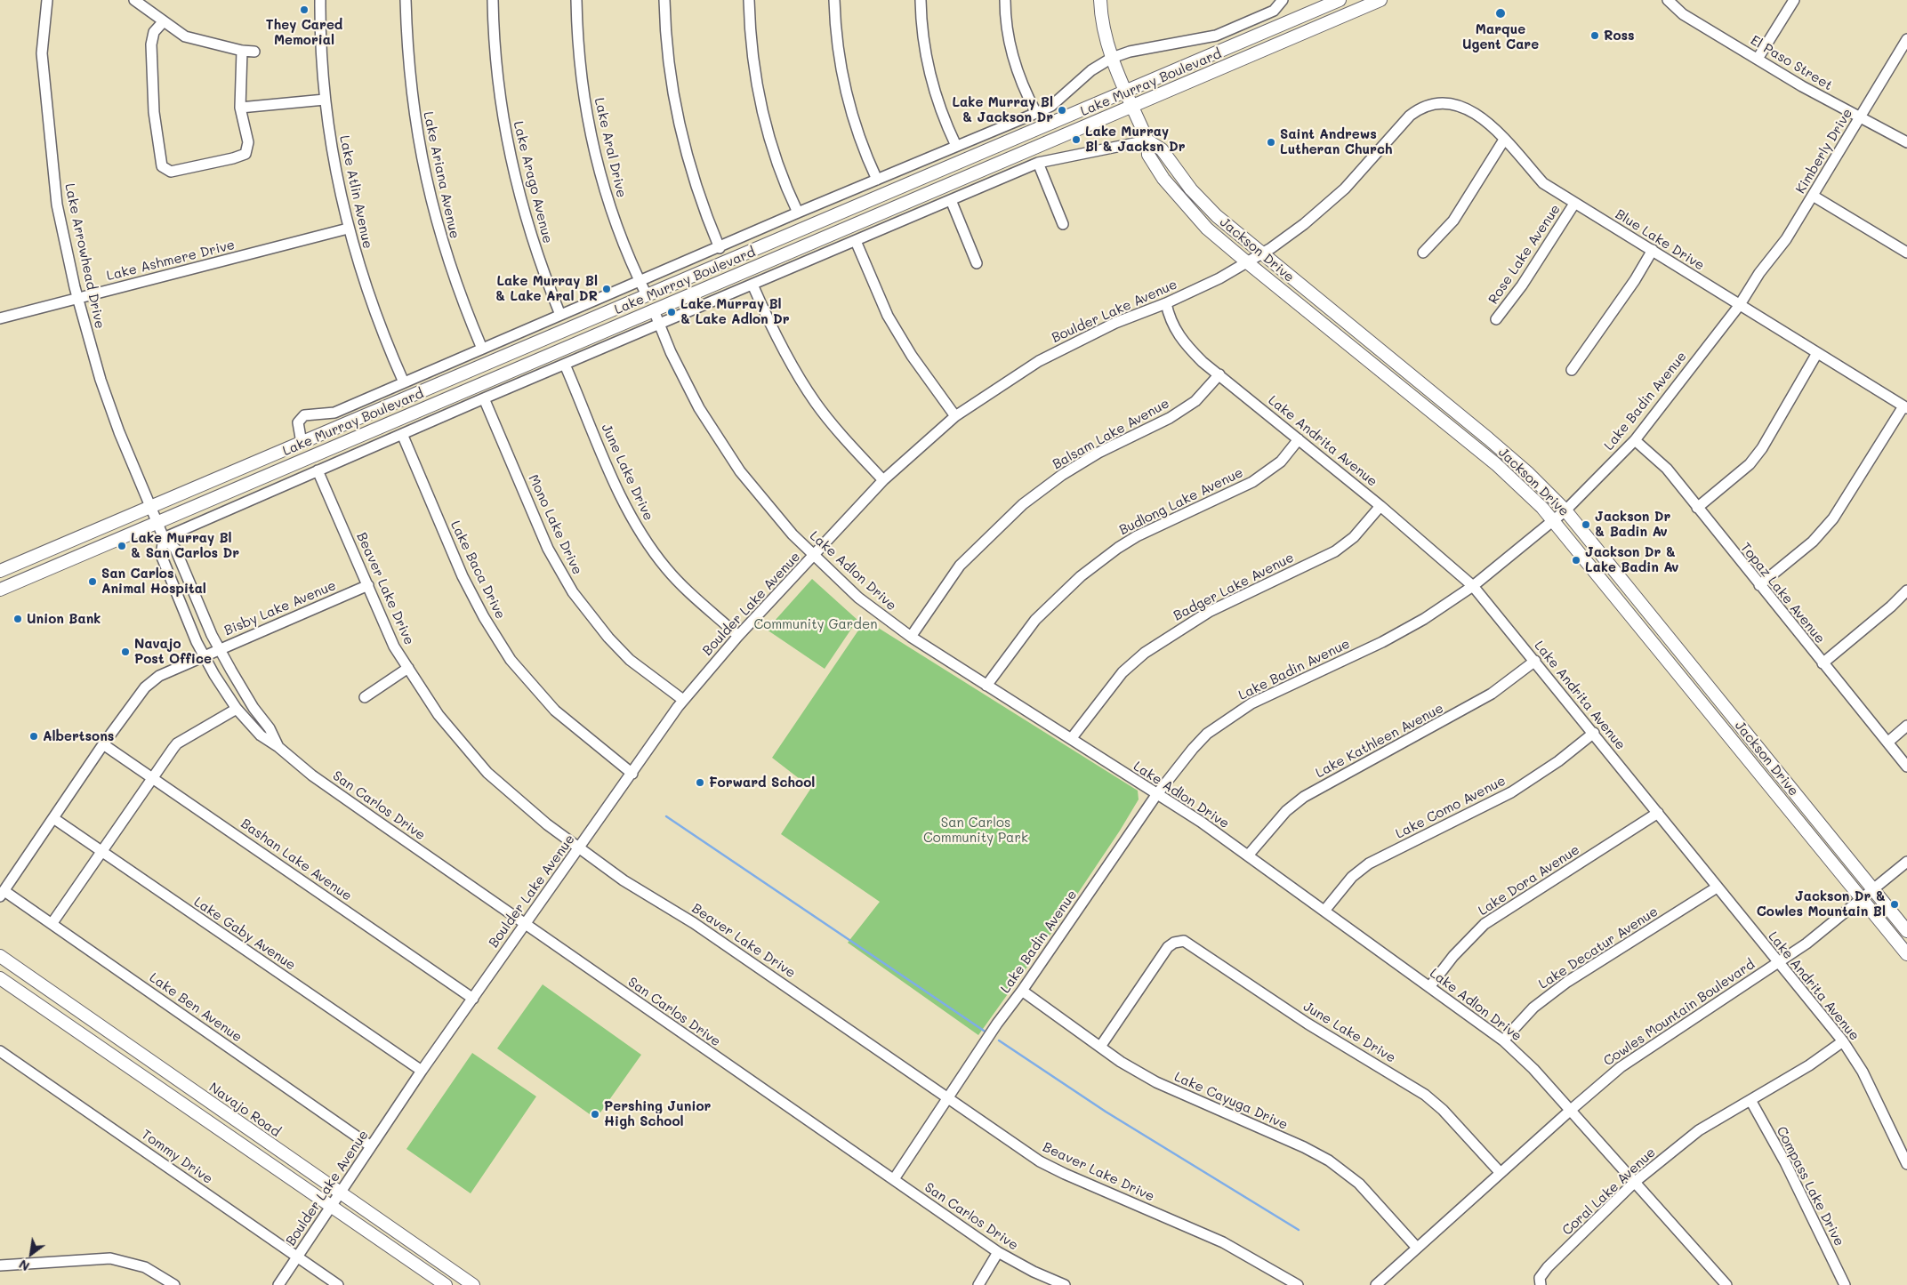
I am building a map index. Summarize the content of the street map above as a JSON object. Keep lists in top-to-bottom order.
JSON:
{
  "streets": {
    "main road": ["Lake Murray Boulevard", "Jackson Drive", "Navajo Road"],
    "street": [
      "El Paso Street",
      "Lake Aral Drive",
      "Kimberly Drive",
      "Lake Ariana Avenue",
      "Lake Arago Avenue",
      "Lake Atlin Avenue",
      "Blue Lake Drive",
      "Rose Lake Avenue",
      "Lake Arrowhead Drive",
      "Lake Ashmere Drive",
      "Boulder Lake Avenue",
      "Lake Badin Avenue",
      "Balsam Lake Avenue",
      "Lake Andrita Avenue",
      "June Lake Drive",
      "Budlong Lake Avenue",
      "Mono Lake Drive",
      "Lake Baca Drive",
      "Lake Adlon Drive",
      "Badger Lake Avenue",
      "Beaver Lake Drive",
      "Topaz Lake Avenue",
      "Bisby Lake Avenue",
      "Lake Kathleen Avenue",
      "San Carlos Drive",
      "Lake Como Avenue",
      "Bashan Lake Avenue",
      "Lake Dora Avenue",
      "Lake Gaby Avenue",
      "Lake Decatur Avenue",
      "Lake Ben Avenue",
      "Cowles Mountain Boulevard",
      "Lake Cayuga Drive",
      "Tommy Drive",
      "Compass Lake Drive",
      "Coral Lake Avenue"
    ]
  },
  "crossings": [
    ["El Paso Street", "Kimberly Drive"],
    ["Lake Murray Boulevard", "Lake Aral Drive"],
    ["Lake Murray Boulevard", "Lake Ariana Avenue"],
    ["Lake Murray Boulevard", "Lake Arago Avenue"],
    ["Lake Murray Boulevard", "Lake Atlin Avenue"],
    ["Lake Murray Boulevard", "Jackson Drive"],
    ["Lake Murray Boulevard", "Lake Arrowhead Drive"],
    ["Lake Murray Boulevard", "Lake Adlon Drive"],
    ["Lake Murray Boulevard", "San Carlos Drive"],
    ["Kimberly Drive", "Lake Badin Avenue"],
    ["Lake Atlin Avenue", "Lake Ashmere Drive"],
    ["Blue Lake Drive", "Rose Lake Avenue"],
    ["Blue Lake Drive", "Boulder Lake Avenue"],
    ["Blue Lake Drive", "Lake Badin Avenue"],
    ["Jackson Drive", "Boulder Lake Avenue"],
    ["Jackson Drive", "Lake Badin Avenue"],
    ["Jackson Drive", "Cowles Mountain Boulevard"],
    ["Lake Arrowhead Drive", "Lake Ashmere Drive"],
    ["Lake Arrowhead Drive", "San Carlos Drive"],
    ["Boulder Lake Avenue", "Lake Andrita Avenue"],
    ["Boulder Lake Avenue", "June Lake Drive"],
    ["Boulder Lake Avenue", "Mono Lake Drive"],
    ["Boulder Lake Avenue", "Lake Baca Drive"],
    ["Boulder Lake Avenue", "Lake Adlon Drive"],
    ["Boulder Lake Avenue", "Beaver Lake Drive"],
    ["Boulder Lake Avenue", "San Carlos Drive"],
    ["Boulder Lake Avenue", "Bashan Lake Avenue"],
    ["Boulder Lake Avenue", "Lake Gaby Avenue"],
    ["Boulder Lake Avenue", "Lake Ben Avenue"],
    ["Boulder Lake Avenue", "Navajo Road"],
    ["Boulder Lake Avenue", "Tommy Drive"],
    ["Lake Badin Avenue", "Lake Andrita Avenue"],
    ["Lake Badin Avenue", "Lake Adlon Drive"],
    ["Lake Badin Avenue", "Beaver Lake Drive"],
    ["Lake Badin Avenue", "Topaz Lake Avenue"],
    ["Lake Badin Avenue", "San Carlos Drive"],
    ["Lake Badin Avenue", "Lake Cayuga Drive"],
    ["Balsam Lake Avenue", "Lake Andrita Avenue"],
    ["Balsam Lake Avenue", "Lake Adlon Drive"],
    ["Lake Andrita Avenue", "Budlong Lake Avenue"],
    ["Lake Andrita Avenue", "Badger Lake Avenue"],
    ["Lake Andrita Avenue", "Lake Kathleen Avenue"],
    ["Lake Andrita Avenue", "Lake Como Avenue"],
    ["Lake Andrita Avenue", "Lake Dora Avenue"],
    ["Lake Andrita Avenue", "Lake Decatur Avenue"],
    ["Lake Andrita Avenue", "Cowles Mountain Boulevard"],
    ["Lake Andrita Avenue", "Coral Lake Avenue"],
    ["June Lake Drive", "Cowles Mountain Boulevard"],
    ["June Lake Drive", "Lake Cayuga Drive"],
    ["Budlong Lake Avenue", "Lake Adlon Drive"],
    ["Lake Adlon Drive", "Badger Lake Avenue"],
    ["Lake Adlon Drive", "Lake Kathleen Avenue"],
    ["Lake Adlon Drive", "Lake Como Avenue"],
    ["Lake Adlon Drive", "Lake Dora Avenue"],
    ["Lake Adlon Drive", "Lake Decatur Avenue"],
    ["Lake Adlon Drive", "Cowles Mountain Boulevard"],
    ["Lake Adlon Drive", "Coral Lake Avenue"],
    ["Beaver Lake Drive", "Bisby Lake Avenue"],
    ["Bisby Lake Avenue", "San Carlos Drive"],
    ["Bisby Lake Avenue", "Bashan Lake Avenue"],
    ["Bisby Lake Avenue", "Lake Gaby Avenue"],
    ["Bisby Lake Avenue", "Lake Ben Avenue"],
    ["Cowles Mountain Boulevard", "Lake Cayuga Drive"],
    ["Compass Lake Drive", "Coral Lake Avenue"]
  ],
  "parks": ["Community Garden", "San Carlos Community Park"],
  "places": [
    "They Cared Memorial",
    "Marque Ugent Care",
    "Ross",
    "Lake Murray Bl & Jackson Dr",
    "Lake Murray Bl & Jacksn Dr",
    "Saint Andrews Lutheran Church",
    "Lake Murray Bl & Lake Aral DR",
    "Lake Murray Bl & Lake Adlon Dr",
    "Jackson Dr & Badin Av",
    "Lake Murray Bl & San Carlos Dr",
    "Jackson Dr & Lake Badin Av",
    "San Carlos Animal Hospital",
    "Union Bank",
    "Navajo Post Office",
    "Albertsons",
    "Forward School",
    "Jackson Dr & Cowles Mountain Bl",
    "Pershing Junior High School"
  ],
  "north": "bottom left"
}
